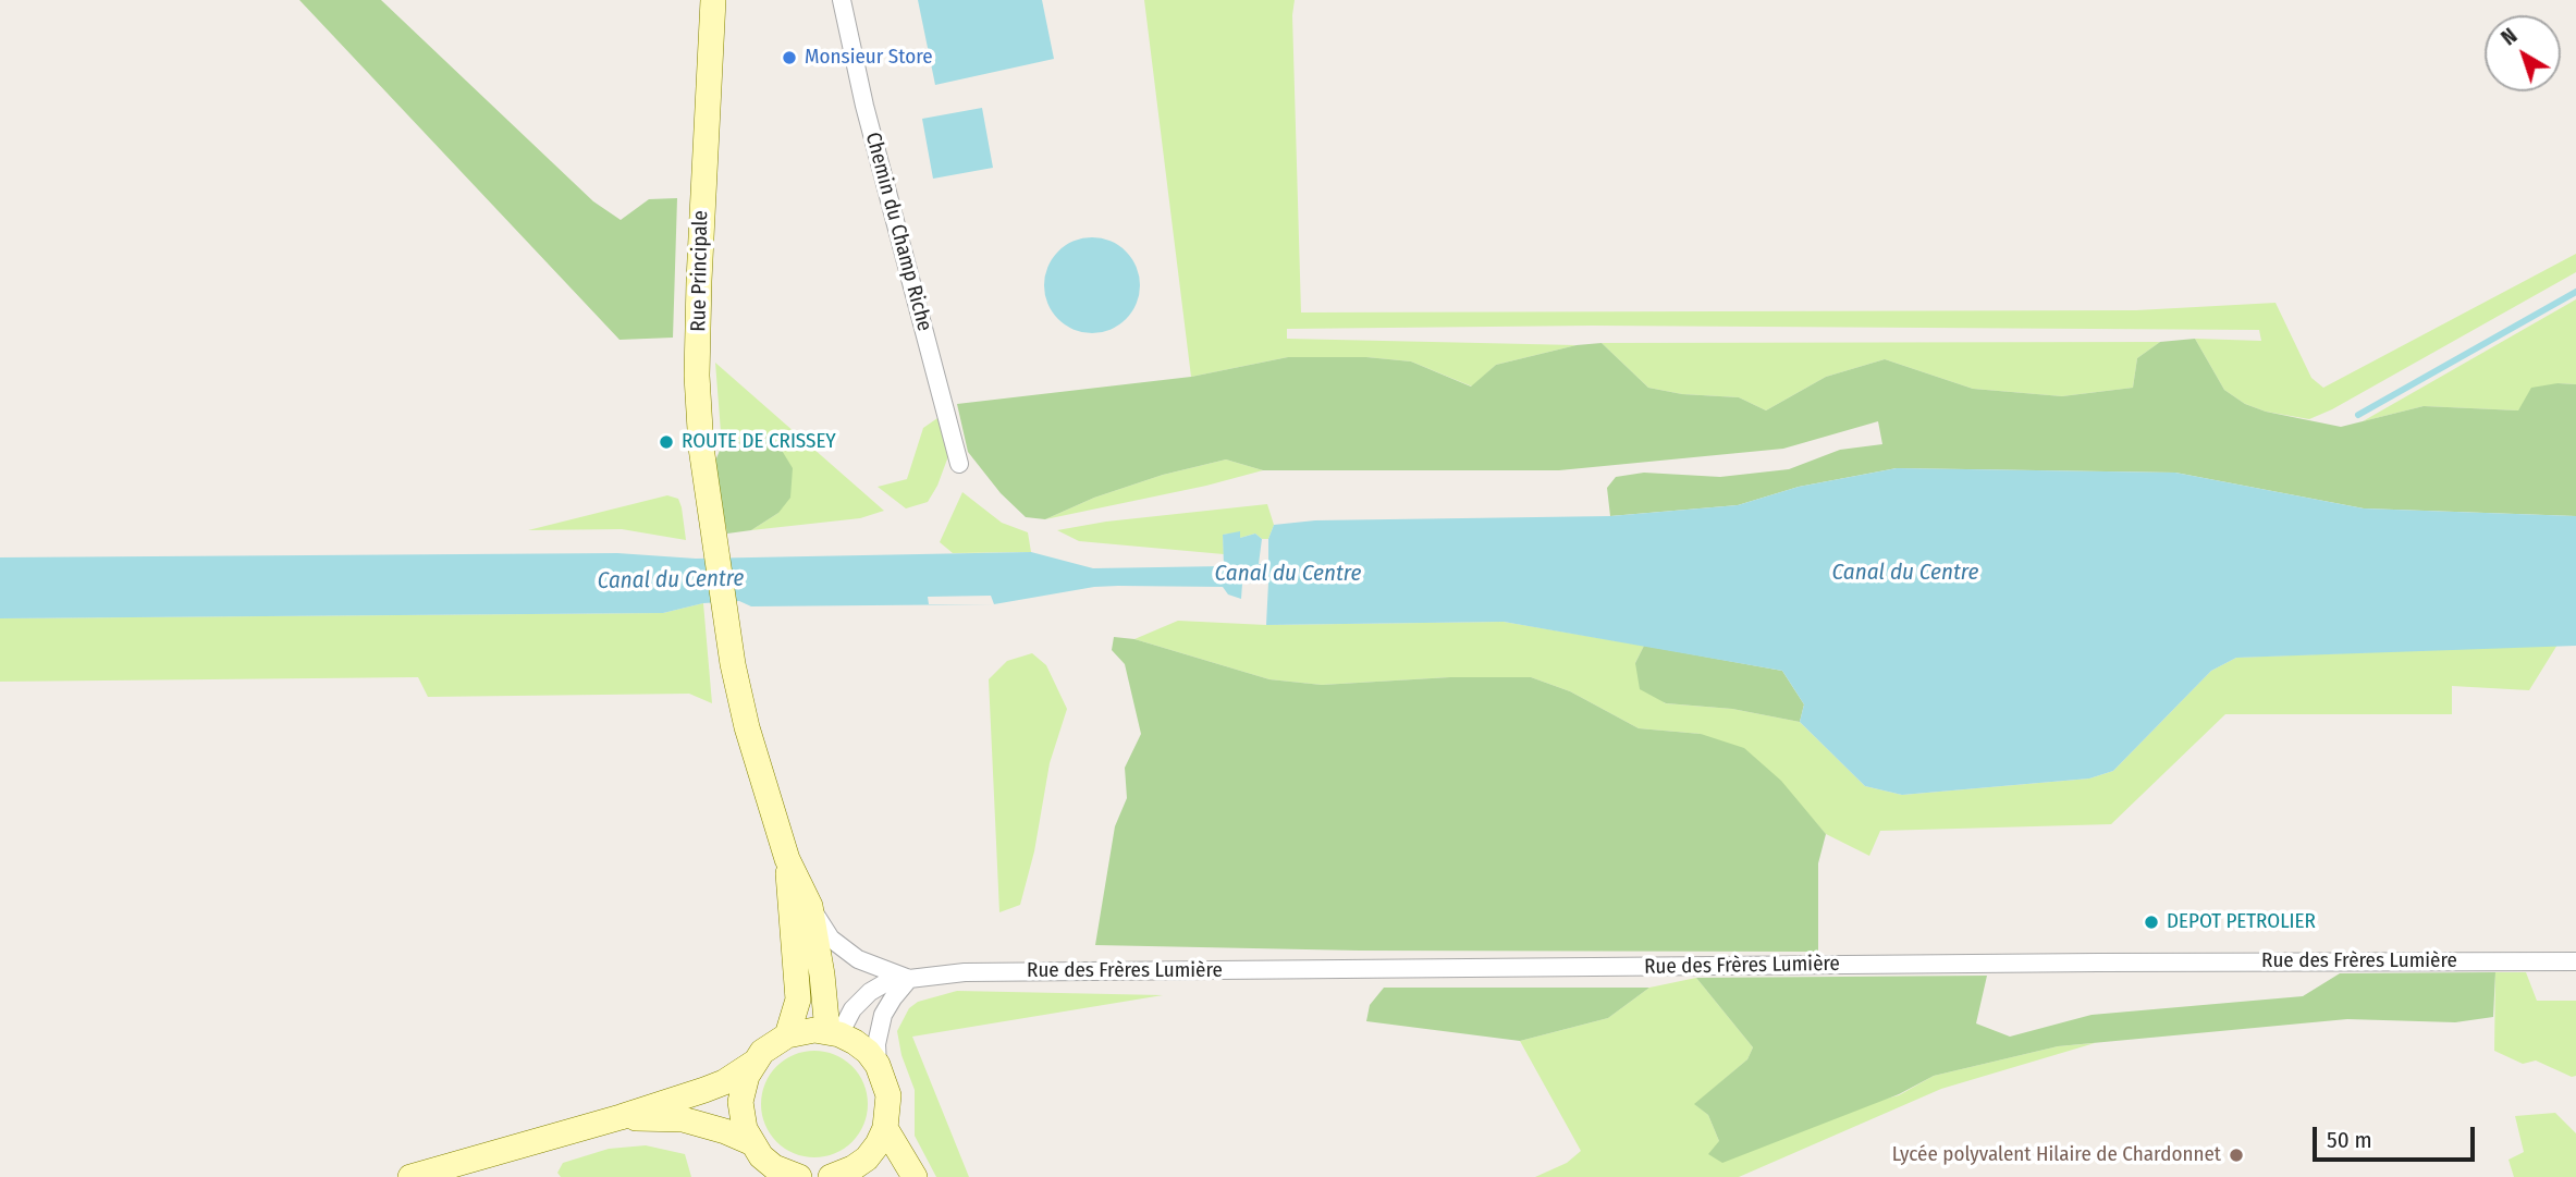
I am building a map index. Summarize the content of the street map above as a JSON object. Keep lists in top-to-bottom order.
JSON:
{
  "streets": {
    "street": ["Chemin du Champ Riche", "Rue Principale", "Rue des Frères Lumière"]
  },
  "water": ["Canal du Centre"],
  "places": [
    "Monsieur Store",
    "ROUTE DE CRISSEY",
    "DEPOT PETROLIER",
    "Lycée polyvalent Hilaire de Chardonnet"
  ],
  "scale_bar": "50 m",
  "north": "top left"
}
